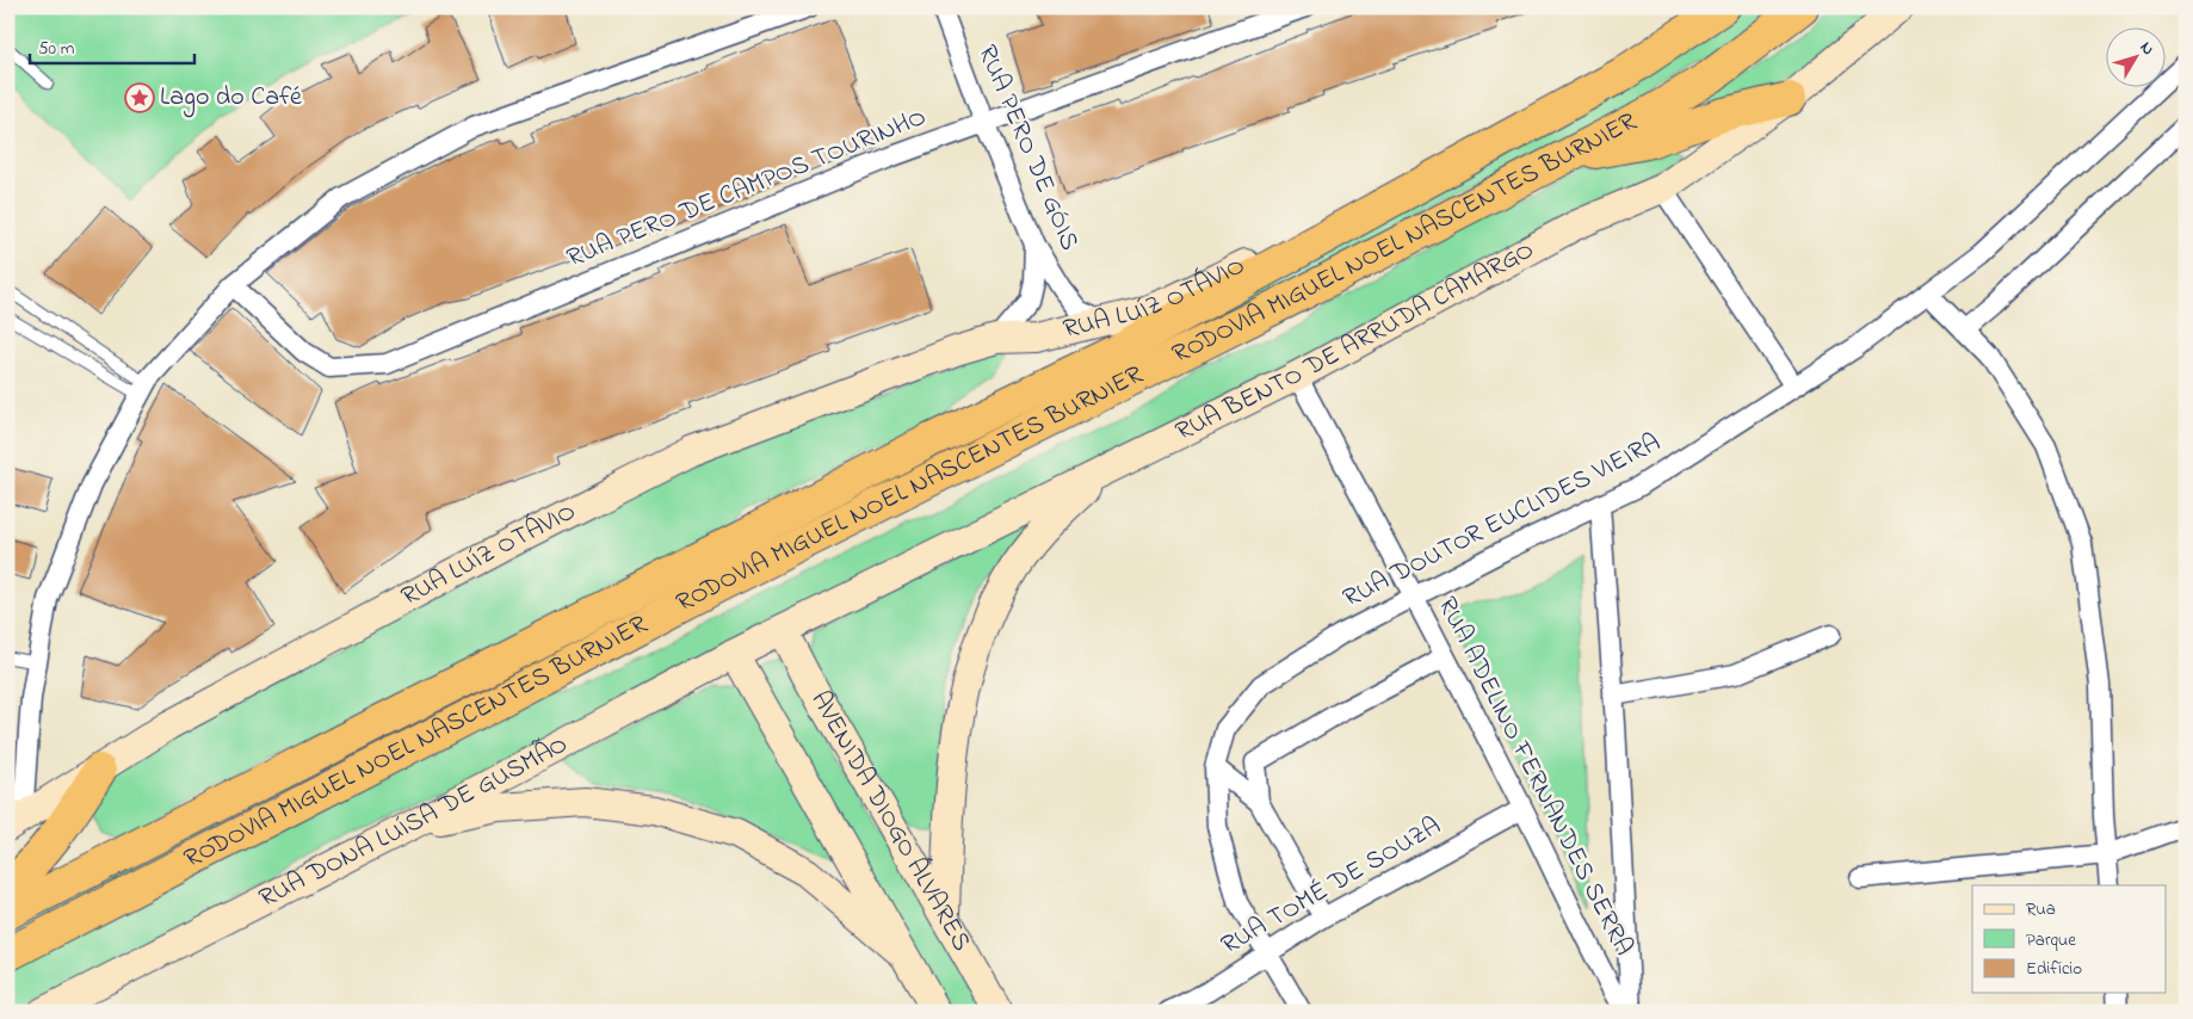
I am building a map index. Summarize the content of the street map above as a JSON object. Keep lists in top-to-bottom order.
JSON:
{
  "streets": {
    "highway": ["RODOVIA MIGUEL NOEL NASCENTES BURNIER"],
    "street": [
      "RUA PERO DE GÓIS",
      "RUA PERO DE CAMPOS TOURINHO",
      "RUA LUÍZ OTÁVIO",
      "RUA BENTO DE ARRUDA CAMARGO",
      "RUA DOUTOR EUCLIDES VIEIRA",
      "RUA ADELINO FERNANDES SERRA",
      "AVENIDA DIOGO ÁLVARES",
      "RUA DONA LUÍSA DE GUSMÃO",
      "RUA TOMÉ DE SOUZA"
    ]
  },
  "crossings": [
    ["RUA PERO DE GÓIS", "RUA PERO DE CAMPOS TOURINHO"],
    ["RUA PERO DE GÓIS", "RUA LUÍZ OTÁVIO"],
    ["RODOVIA MIGUEL NOEL NASCENTES BURNIER", "RUA LUÍZ OTÁVIO"],
    ["RUA BENTO DE ARRUDA CAMARGO", "RUA ADELINO FERNANDES SERRA"],
    ["RUA BENTO DE ARRUDA CAMARGO", "AVENIDA DIOGO ÁLVARES"],
    ["RUA BENTO DE ARRUDA CAMARGO", "RUA DONA LUÍSA DE GUSMÃO"],
    ["RUA DOUTOR EUCLIDES VIEIRA", "RUA ADELINO FERNANDES SERRA"],
    ["RUA DOUTOR EUCLIDES VIEIRA", "RUA TOMÉ DE SOUZA"],
    ["RUA ADELINO FERNANDES SERRA", "RUA TOMÉ DE SOUZA"],
    ["AVENIDA DIOGO ÁLVARES", "RUA DONA LUÍSA DE GUSMÃO"]
  ],
  "places": {
    "place": ["Lago do Café"]
  },
  "legend": ["Rua", "Parque", "Edifício"],
  "scale_bar": "50 m",
  "north": "top right"
}
